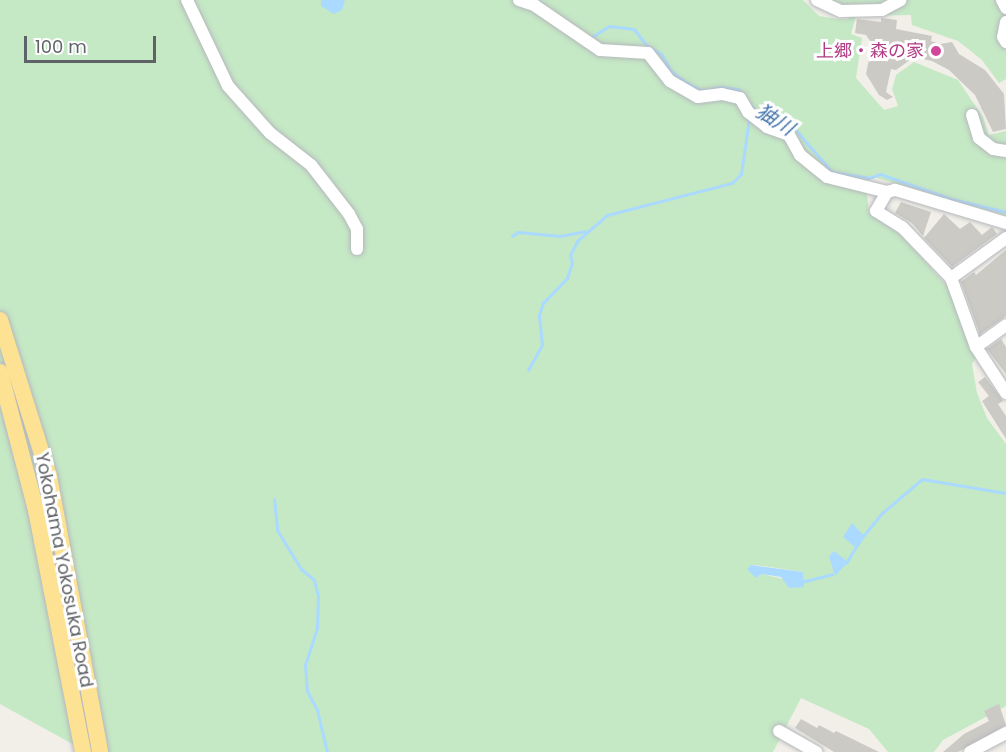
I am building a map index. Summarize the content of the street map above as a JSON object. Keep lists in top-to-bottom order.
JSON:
{
  "streets": {
    "highway": ["Yokohama Yokosuka Road"]
  },
  "water": ["㹨川"],
  "places": ["上郷・森の家"],
  "scale_bar": "100 m"
}
